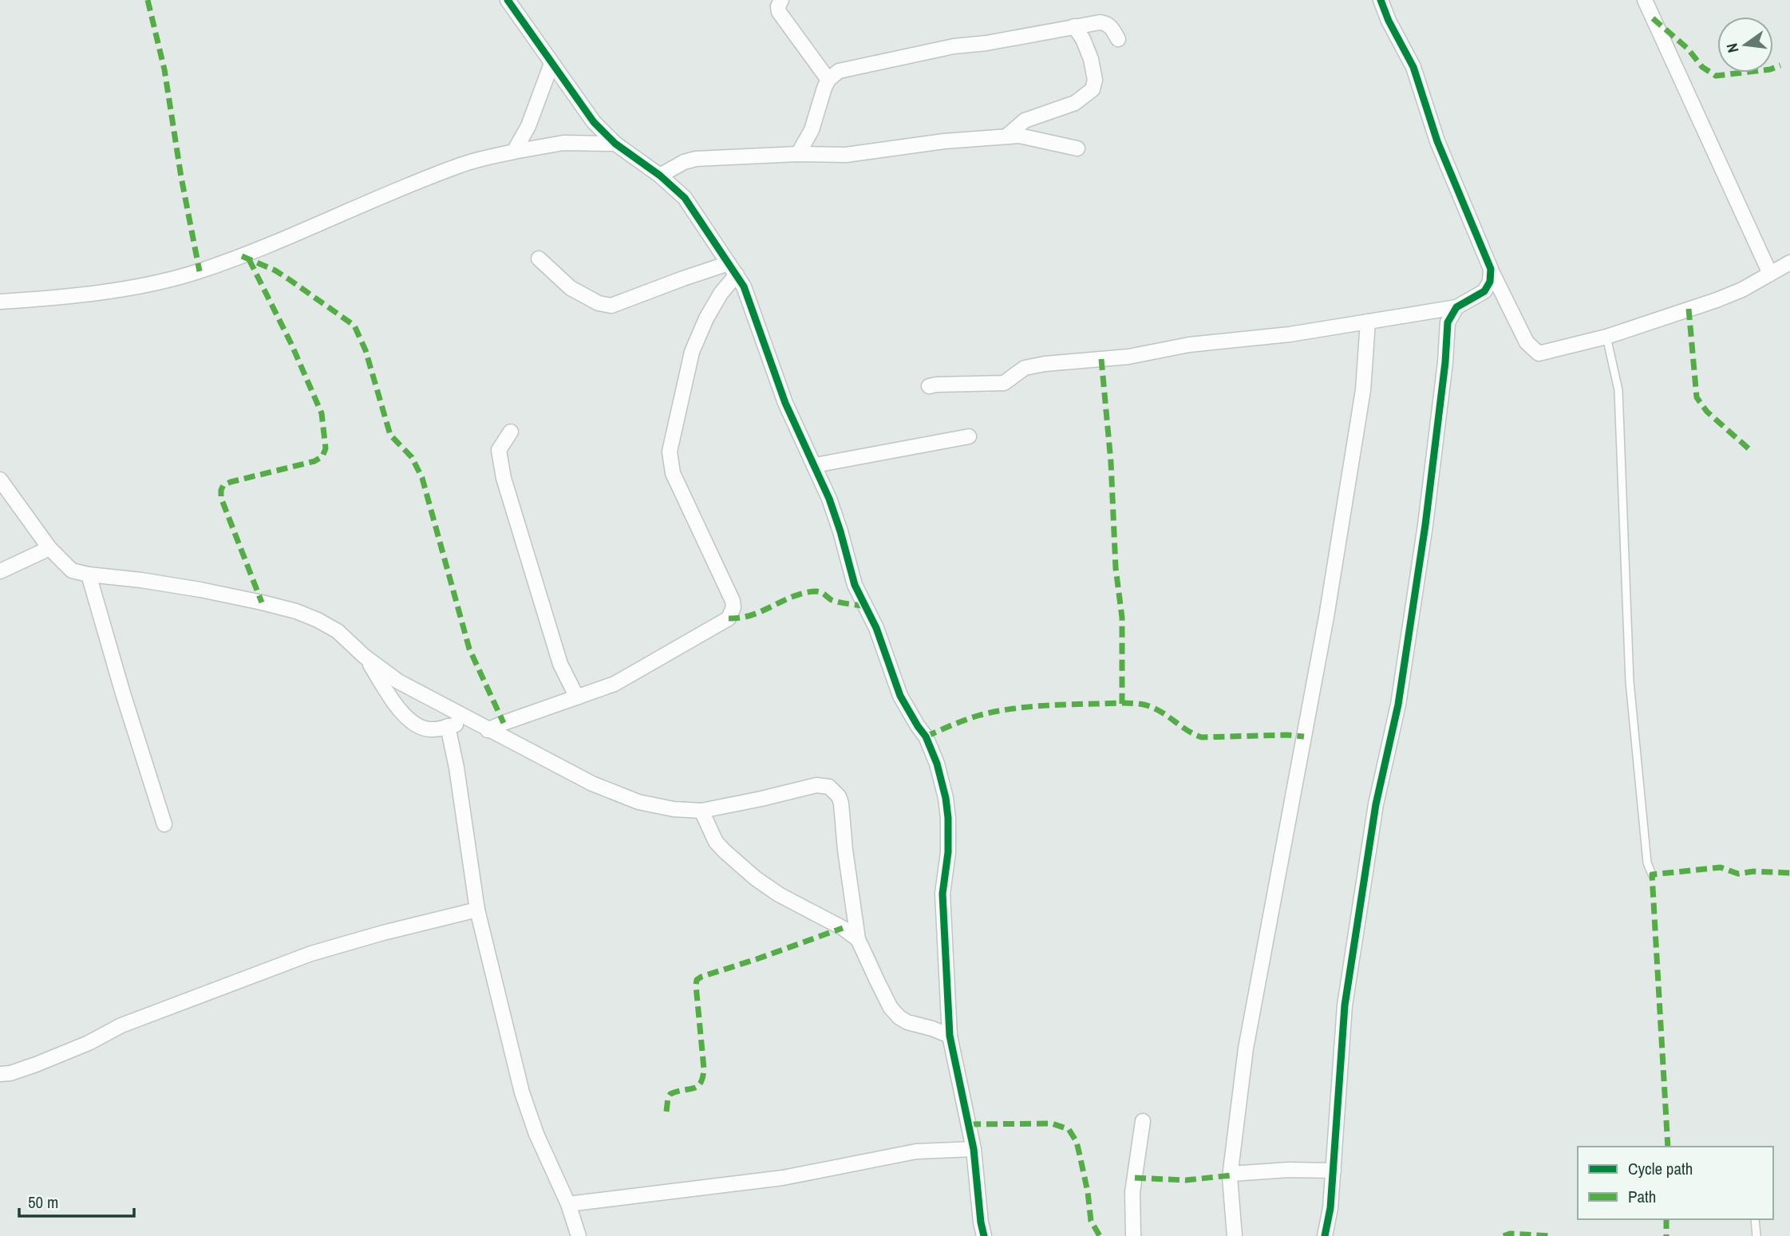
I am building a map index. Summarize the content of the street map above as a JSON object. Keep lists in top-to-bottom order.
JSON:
{
  "legend": ["Cycle path", "Path"],
  "scale_bar": "50 m",
  "north": "left"
}
